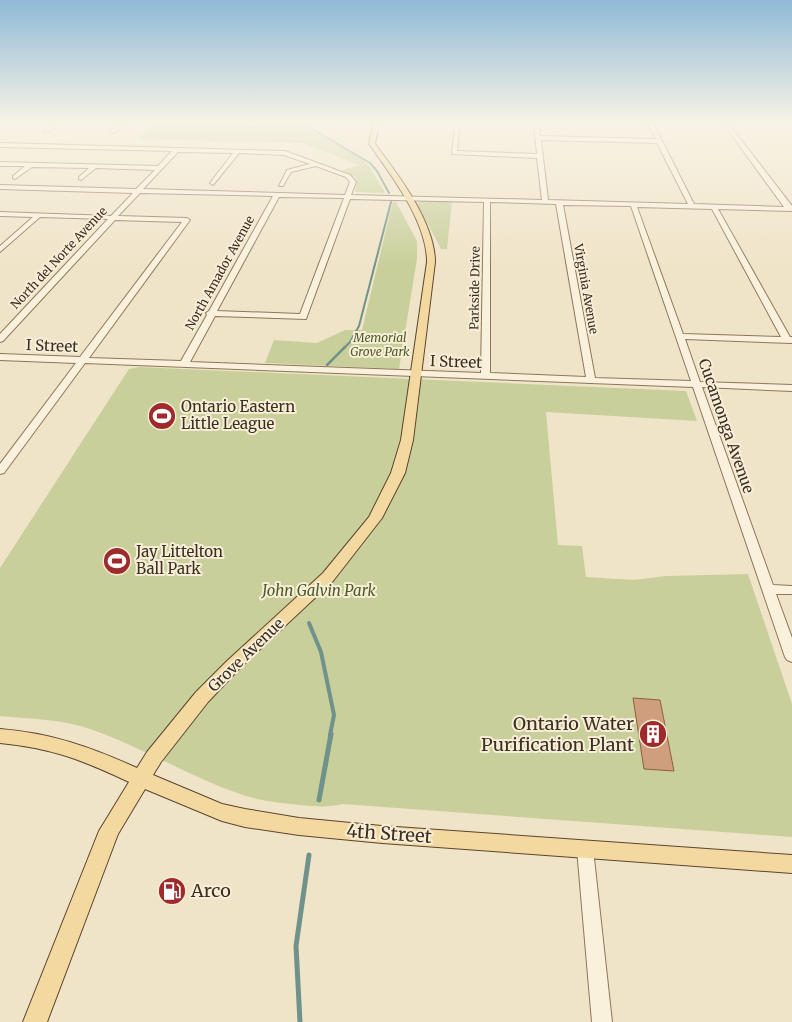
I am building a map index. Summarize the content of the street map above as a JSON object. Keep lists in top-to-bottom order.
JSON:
{
  "streets": {
    "main road": ["Grove Avenue", "4th Street"],
    "street": [
      "North del Norte Avenue",
      "North Amador Avenue",
      "Parkside Drive",
      "Virginia Avenue",
      "I Street",
      "Cucamonga Avenue"
    ]
  },
  "crossings": [
    ["North Amador Avenue", "I Street"],
    ["Parkside Drive", "I Street"],
    ["Virginia Avenue", "I Street"],
    ["I Street", "Cucamonga Avenue"],
    ["I Street", "Grove Avenue"],
    ["Grove Avenue", "4th Street"]
  ],
  "parks": ["Memorial Grove Park", "John Galvin Park"],
  "places": {
    "sports": ["Ontario Eastern Little League", "Jay Littelton Ball Park"],
    "building": ["Ontario Water Purification Plant"],
    "fuel station": ["Arco"]
  }
}
